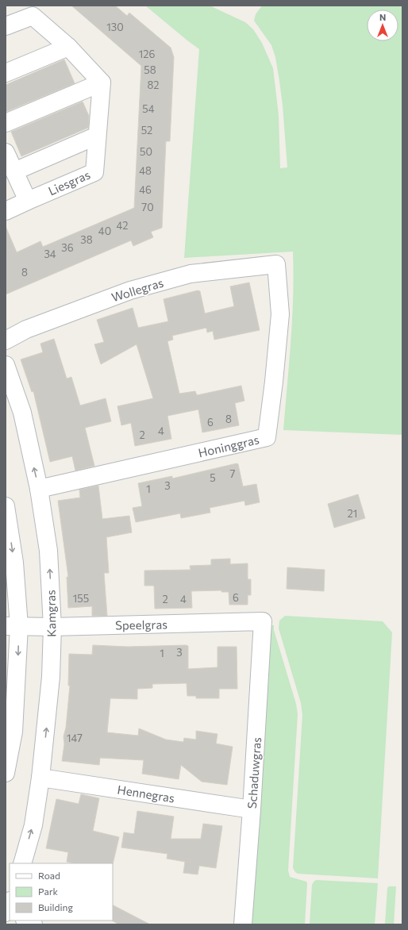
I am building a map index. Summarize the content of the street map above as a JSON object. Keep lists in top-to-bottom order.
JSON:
{
  "streets": {
    "street": [
      "Liesgras",
      "Wollegras",
      "Honinggras",
      "Kamgras",
      "Speelgras",
      "Schaduwgras",
      "Hennegras"
    ]
  },
  "crossings": [
    ["Wollegras", "Honinggras"],
    ["Honinggras", "Kamgras"],
    ["Kamgras", "Speelgras"],
    ["Kamgras", "Hennegras"],
    ["Speelgras", "Schaduwgras"],
    ["Schaduwgras", "Hennegras"]
  ],
  "house_numbers": [
    "130",
    "126",
    "58",
    "82",
    "54",
    "52",
    "50",
    "48",
    "46",
    "70",
    "42",
    "40",
    "38",
    "36",
    "34",
    "8",
    "8",
    "6",
    "4",
    "2",
    "7",
    "5",
    "3",
    "1",
    "21",
    "6",
    "155",
    "2",
    "4",
    "3",
    "1",
    "147"
  ],
  "legend": ["Road", "Park", "Building"],
  "north": "top"
}
